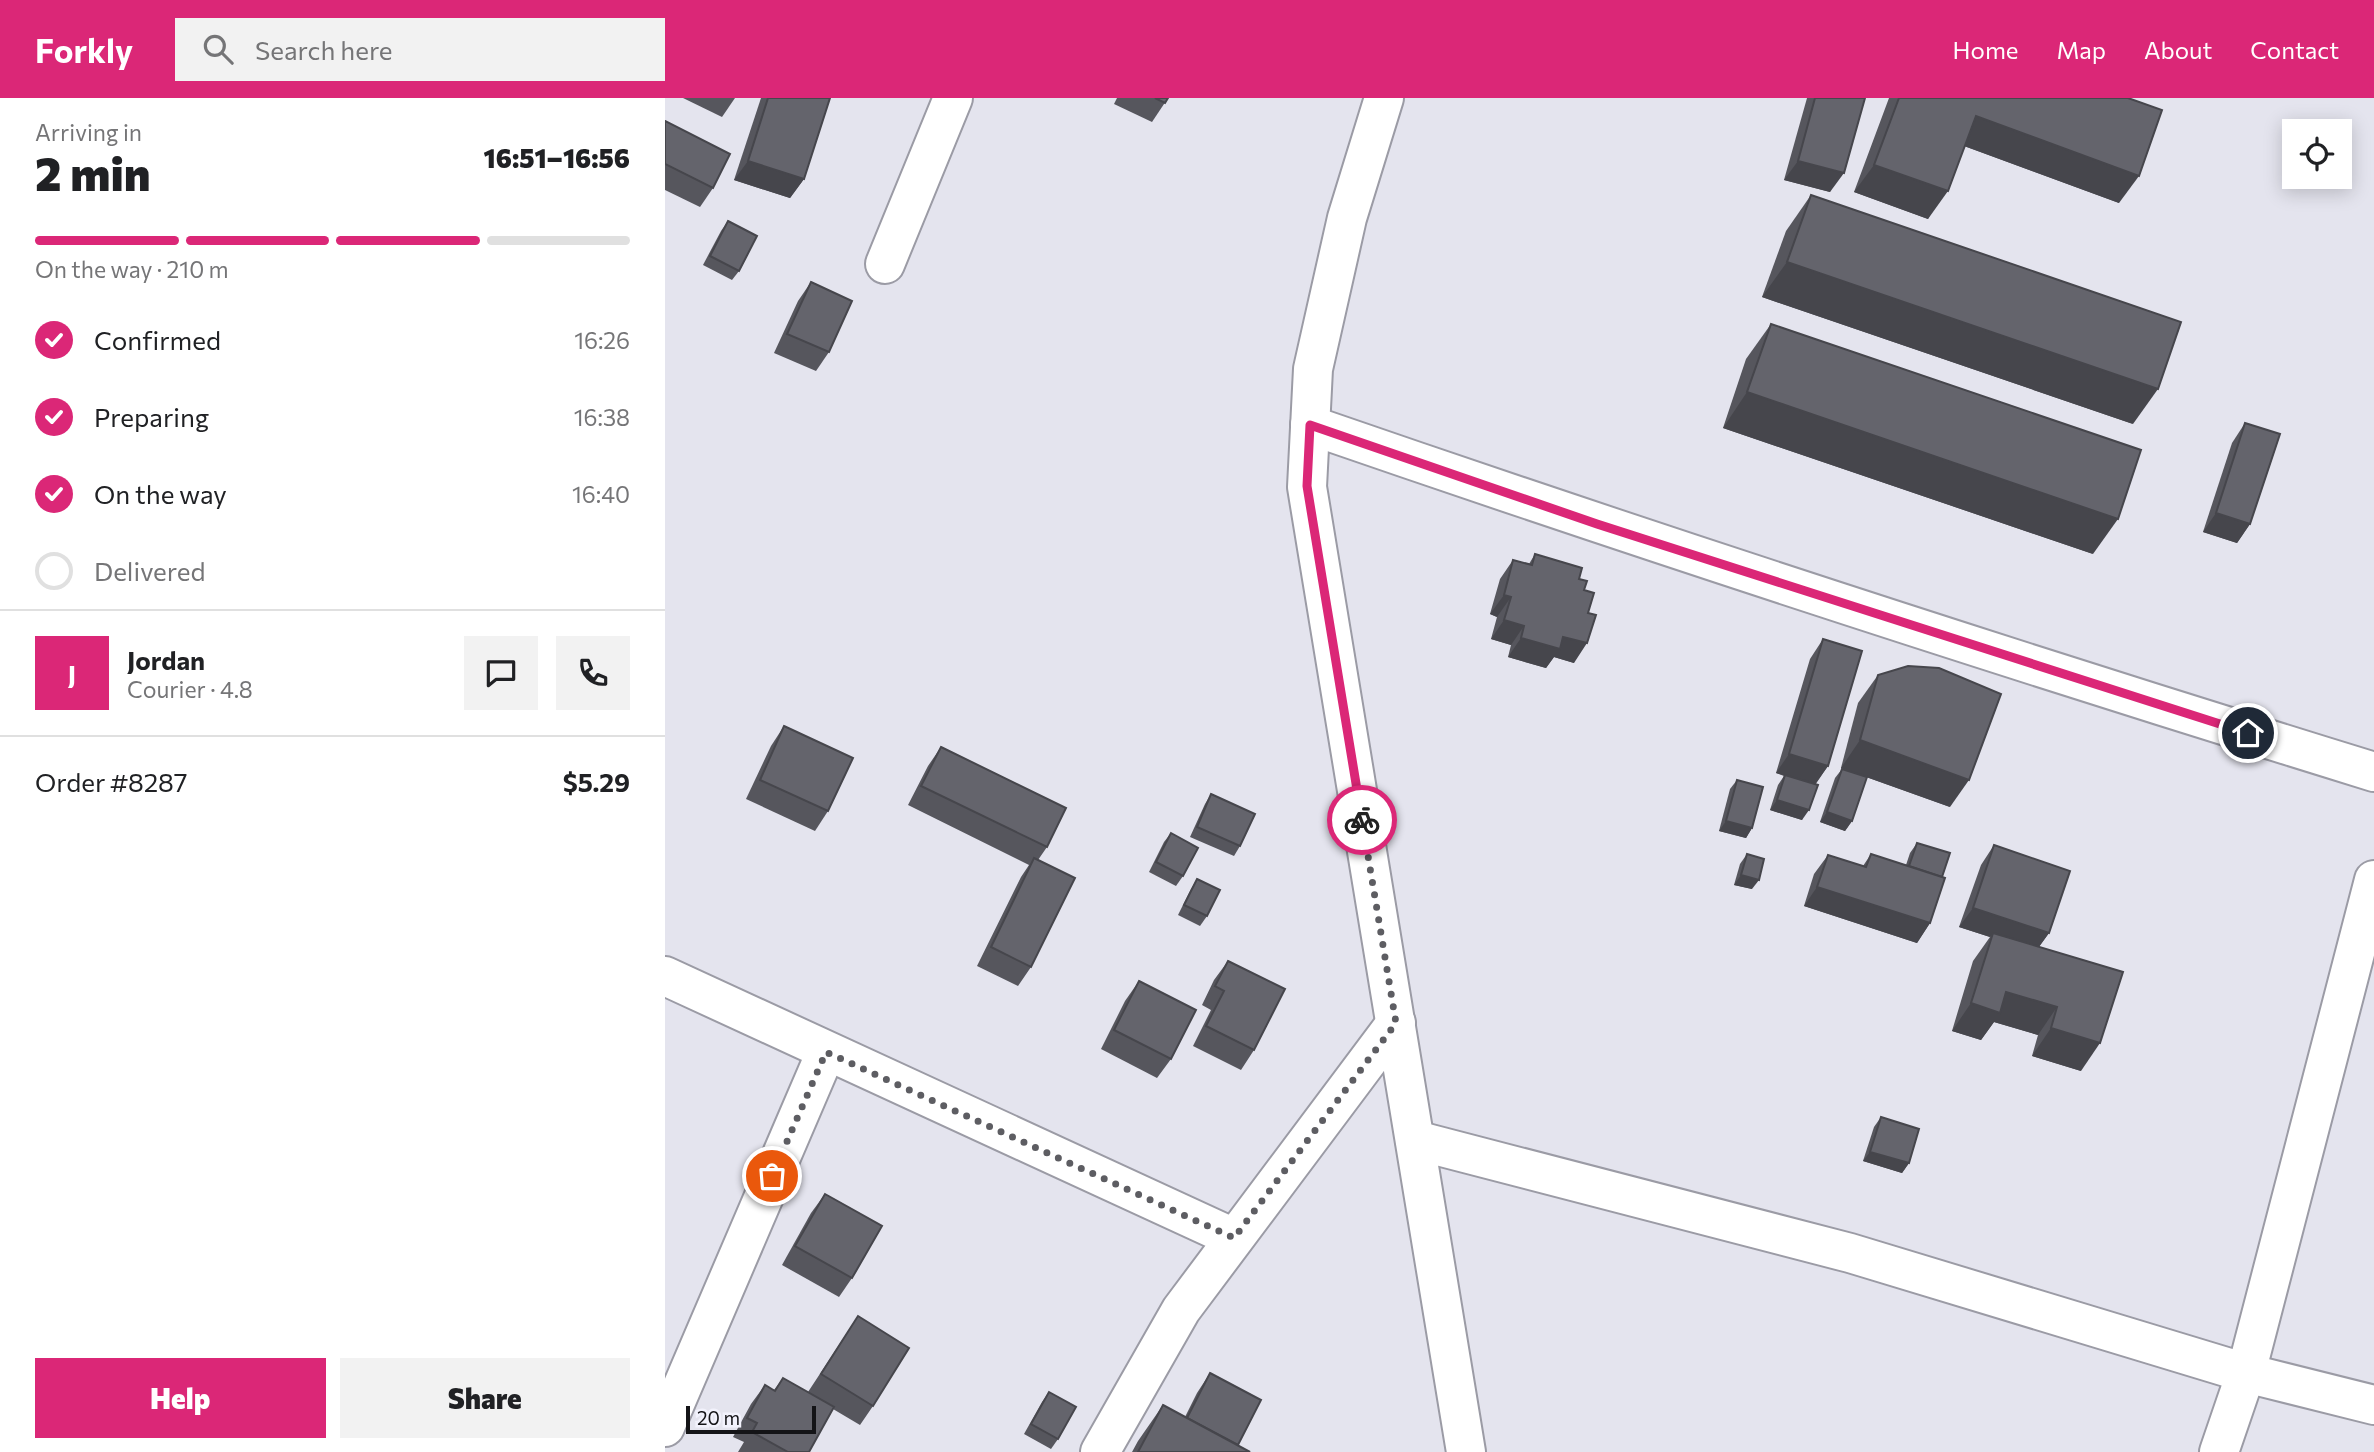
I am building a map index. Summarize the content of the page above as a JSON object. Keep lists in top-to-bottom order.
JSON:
{
  "scale_bar": "20 m",
  "page": {
    "header": "Forkly",
    "search": "Search here",
    "nav": [
      "Home",
      "Map",
      "About",
      "Contact"
    ],
    "heading": ["2 min", "Arriving in", "16:51–16:56"],
    "panel": [
      "Jordan",
      "Courier · 4.8",
      "Order #8287",
      "$5.29"
    ],
    "bar": "On the way · 210 m",
    "list": [
      ["Confirmed", "16:26"],
      ["Preparing", "16:38"],
      ["On the way", "16:40"],
      "Delivered"
    ],
    "round": "J",
    "buttons": ["Help", "Share"],
    "scale": "20 m"
  }
}
